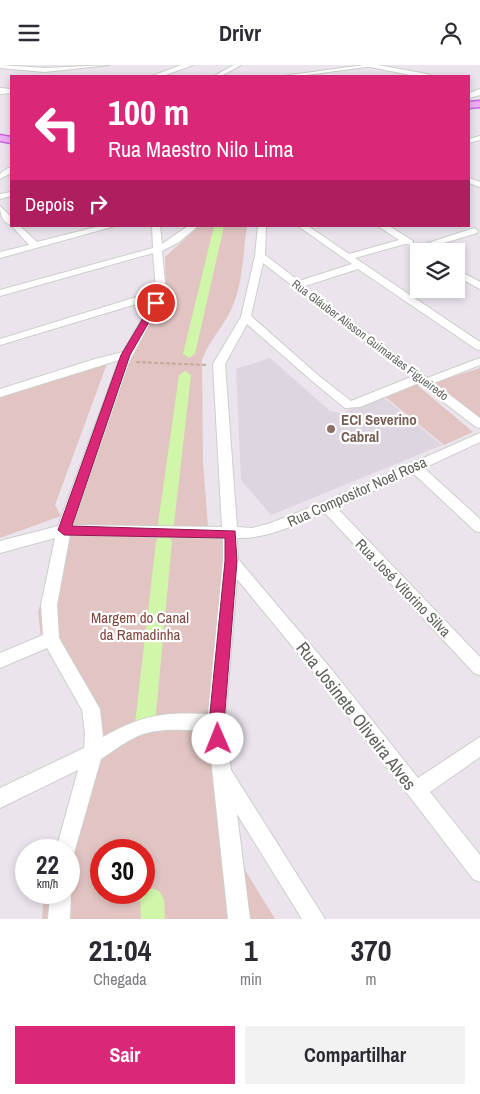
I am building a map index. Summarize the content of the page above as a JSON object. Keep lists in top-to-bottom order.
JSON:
{
  "streets": {
    "street": [
      "Rua Gláuber Alisson Guimarães Figueiredo",
      "Rua Compositor Noel Rosa",
      "Rua José Vitorino Silva",
      "Rua Josinete Oliveira Alves"
    ]
  },
  "crossings": [
    ["Rua Compositor Noel Rosa", "Rua José Vitorino Silva"]
  ],
  "parks": ["Margem do Canal da Ramadinha"],
  "places": ["ECI Severino Cabral"],
  "page": {
    "header": "Drivr",
    "turn": ["100 m", "Rua Maestro Nilo Lima"],
    "then": "Depois",
    "speed": "22 km/h",
    "limit": "30",
    "eta": [
      "21:04",
      "Chegada",
      "1",
      "min",
      "370",
      "m"
    ],
    "buttons": ["Sair", "Compartilhar"]
  }
}
